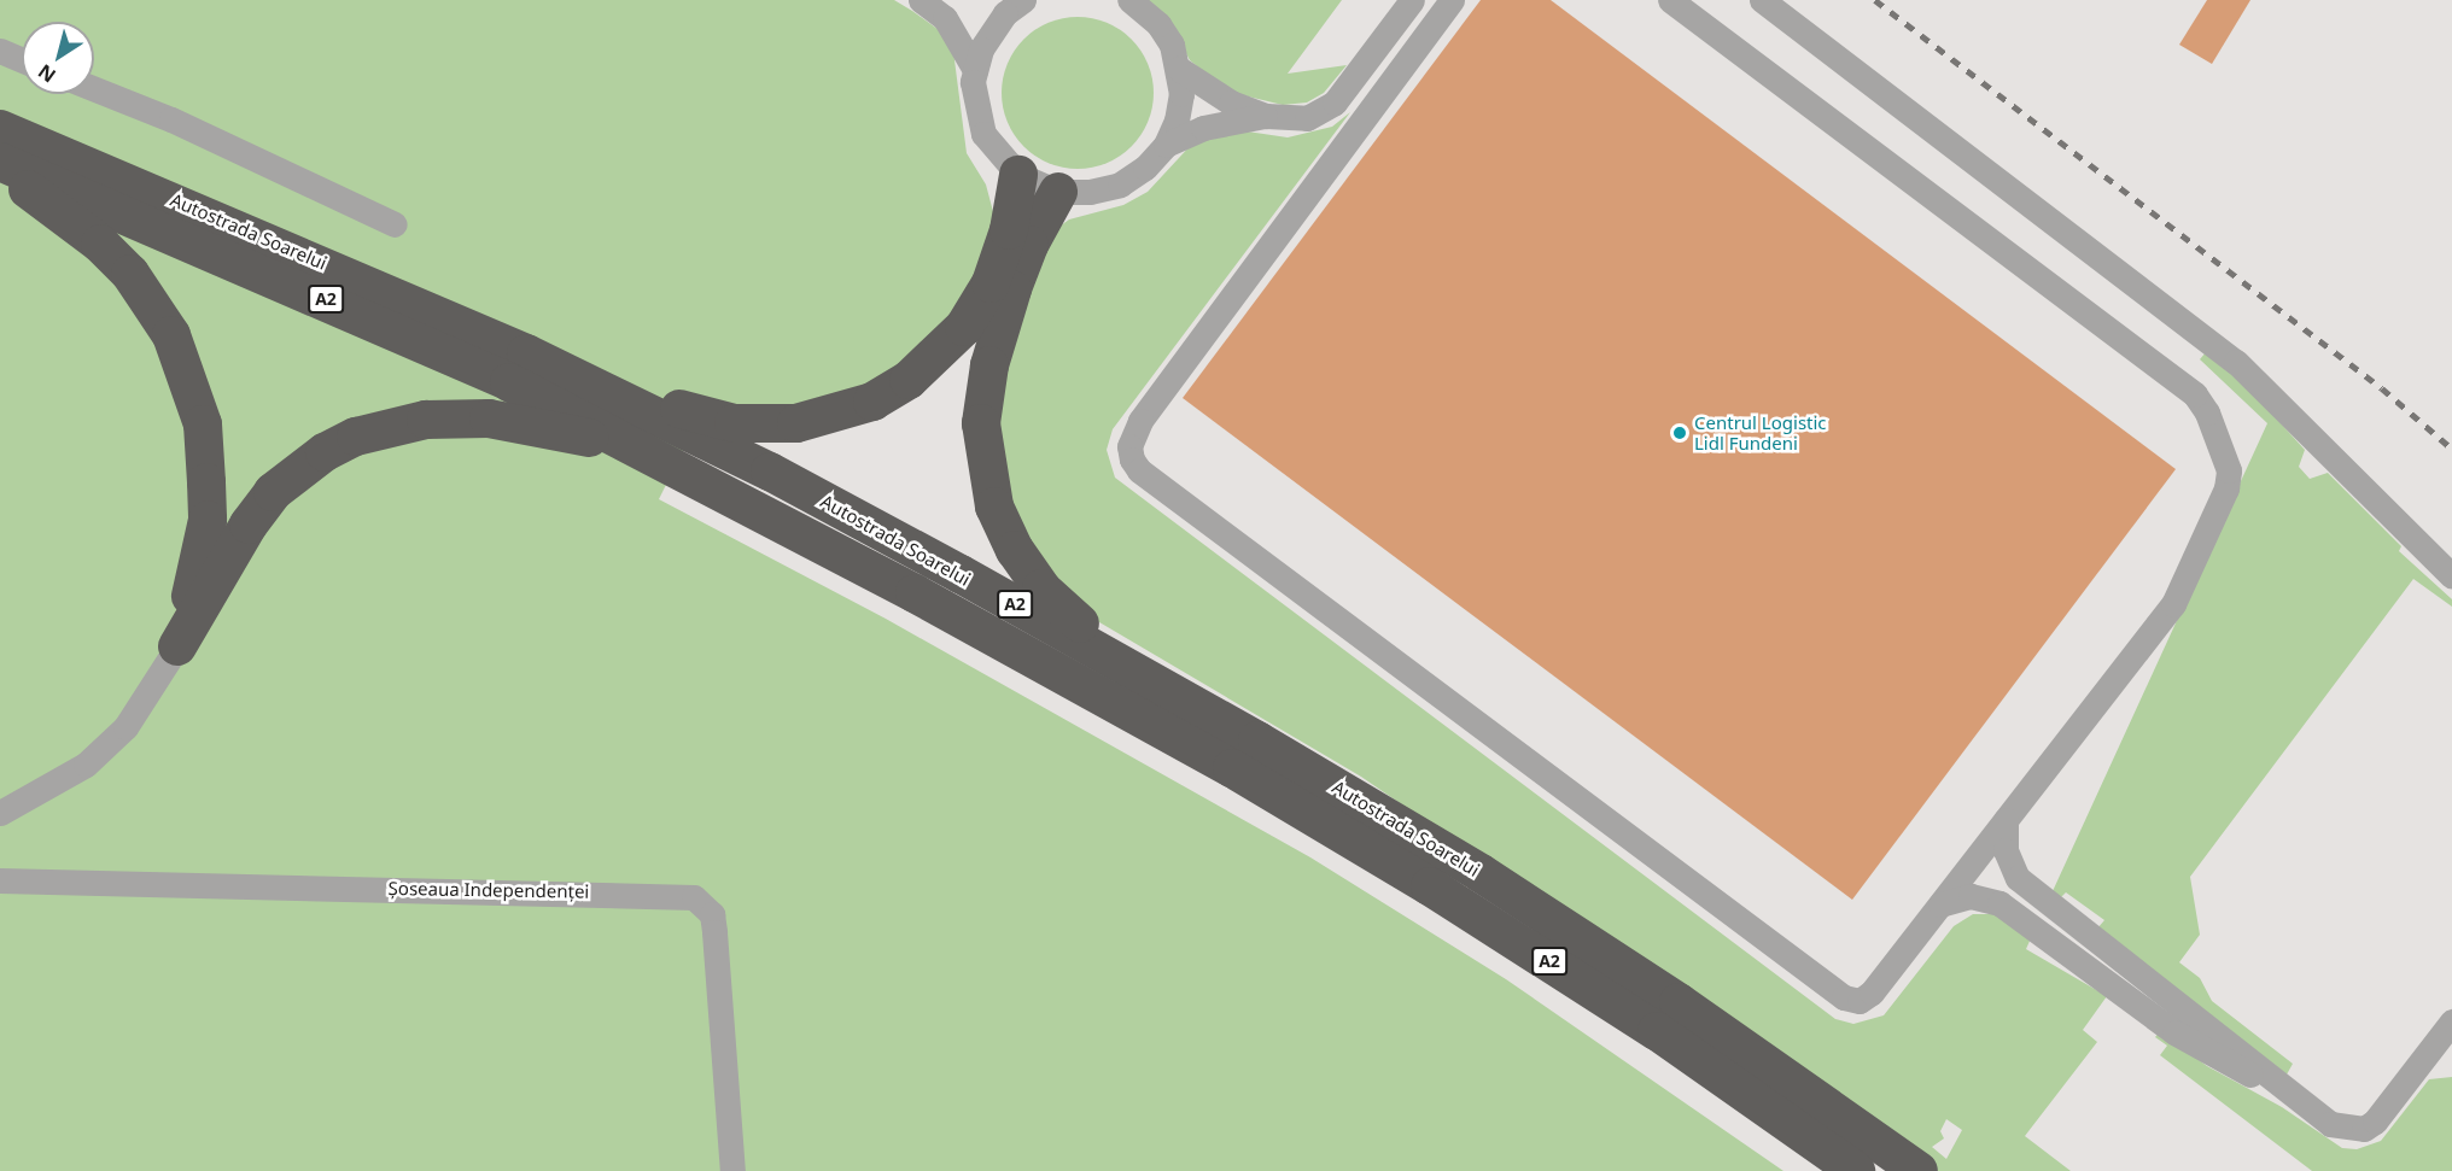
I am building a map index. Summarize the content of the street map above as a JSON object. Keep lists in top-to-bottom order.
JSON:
{
  "streets": {
    "highway": ["Autostrada Soarelui", "A2"],
    "street": ["Șoseaua Independenței"]
  },
  "places": ["Centrul Logistic Lidl Fundeni"],
  "north": "bottom left"
}
